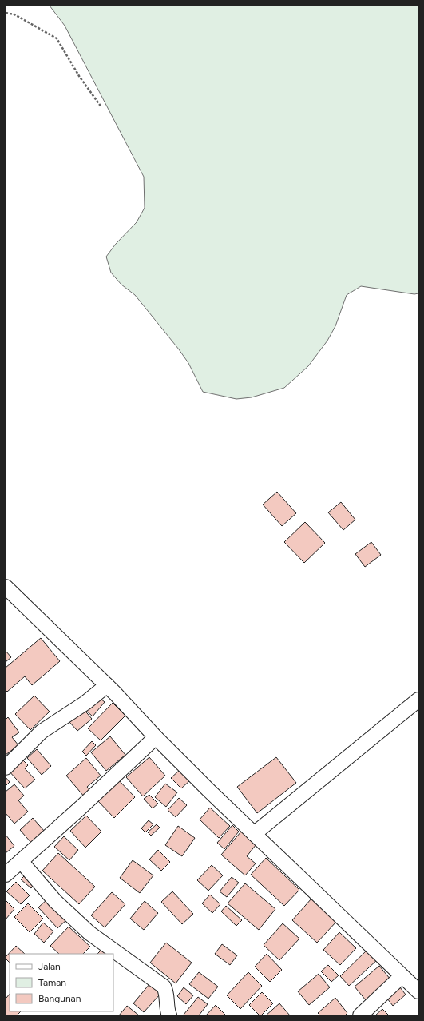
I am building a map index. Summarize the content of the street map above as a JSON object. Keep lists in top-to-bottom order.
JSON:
{
  "legend": ["Jalan", "Taman", "Bangunan"]
}
